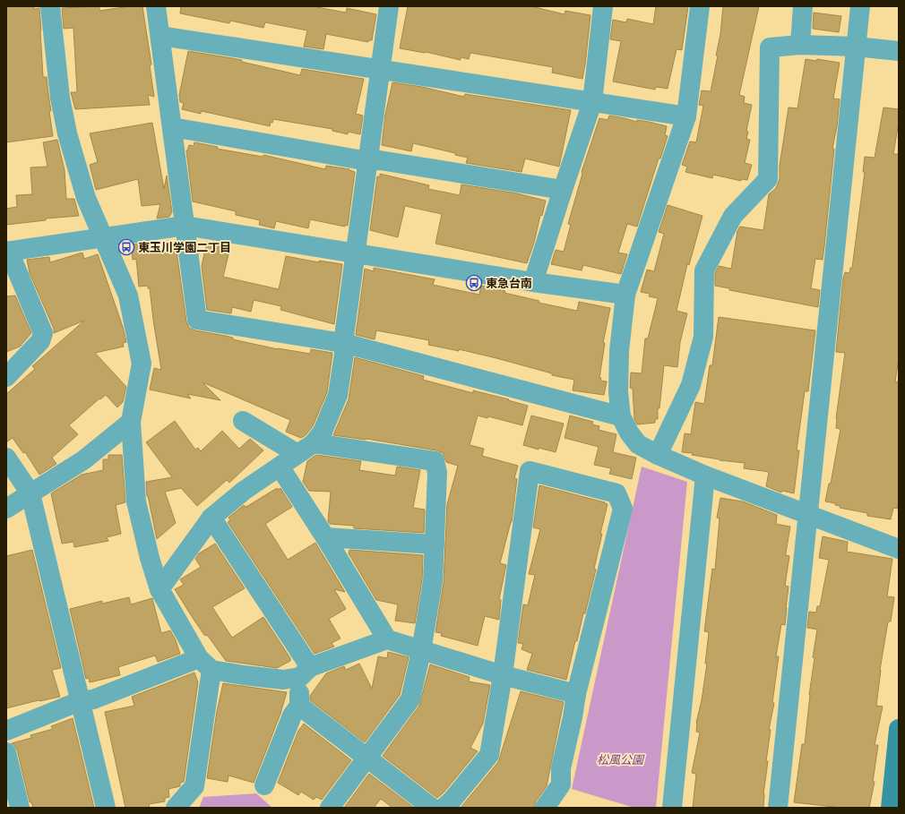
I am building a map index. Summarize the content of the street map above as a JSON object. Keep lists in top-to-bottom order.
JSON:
{
  "parks": ["松風公園"],
  "places": {
    "bus stop": ["東玉川学園二丁目", "東急台南"]
  }
}
